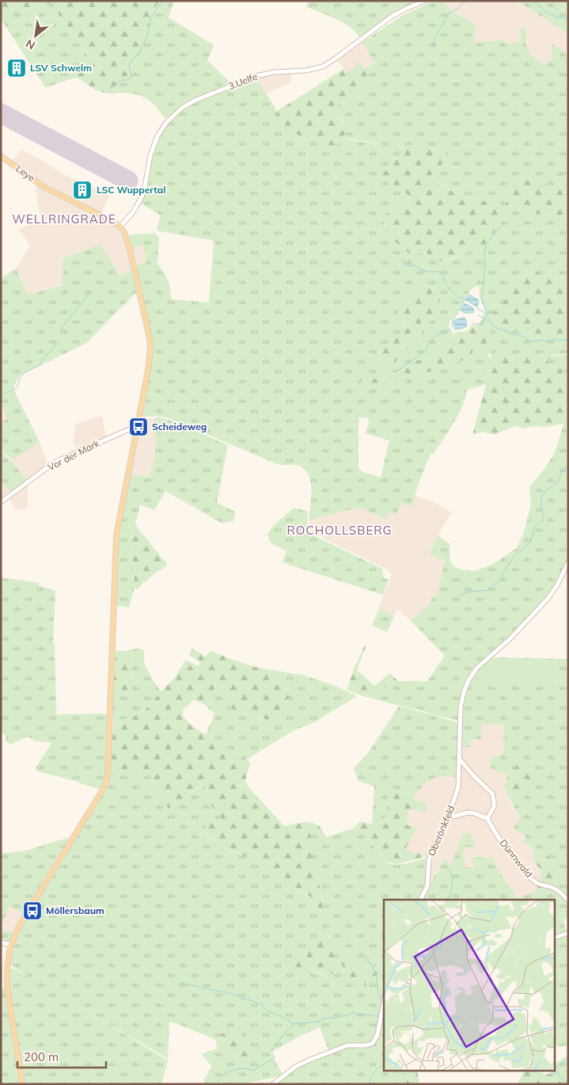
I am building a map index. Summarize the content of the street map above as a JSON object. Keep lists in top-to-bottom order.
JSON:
{
  "streets": {
    "main road": ["Leye"],
    "street": [
      "3.Uelfe",
      "Vor der Mark",
      "Oberönkfeld",
      "Dünnwald"
    ]
  },
  "crossings": [
    ["3.Uelfe", "Leye"]
  ],
  "districts": ["WELLRINGRADE", "ROCHOLLSBERG"],
  "places": {
    "building": ["LSV Schwelm", "LSC Wuppertal"],
    "bus stop": ["Scheideweg", "Möllersbaum"]
  },
  "scale_bar": "200 m",
  "north": "bottom left"
}
